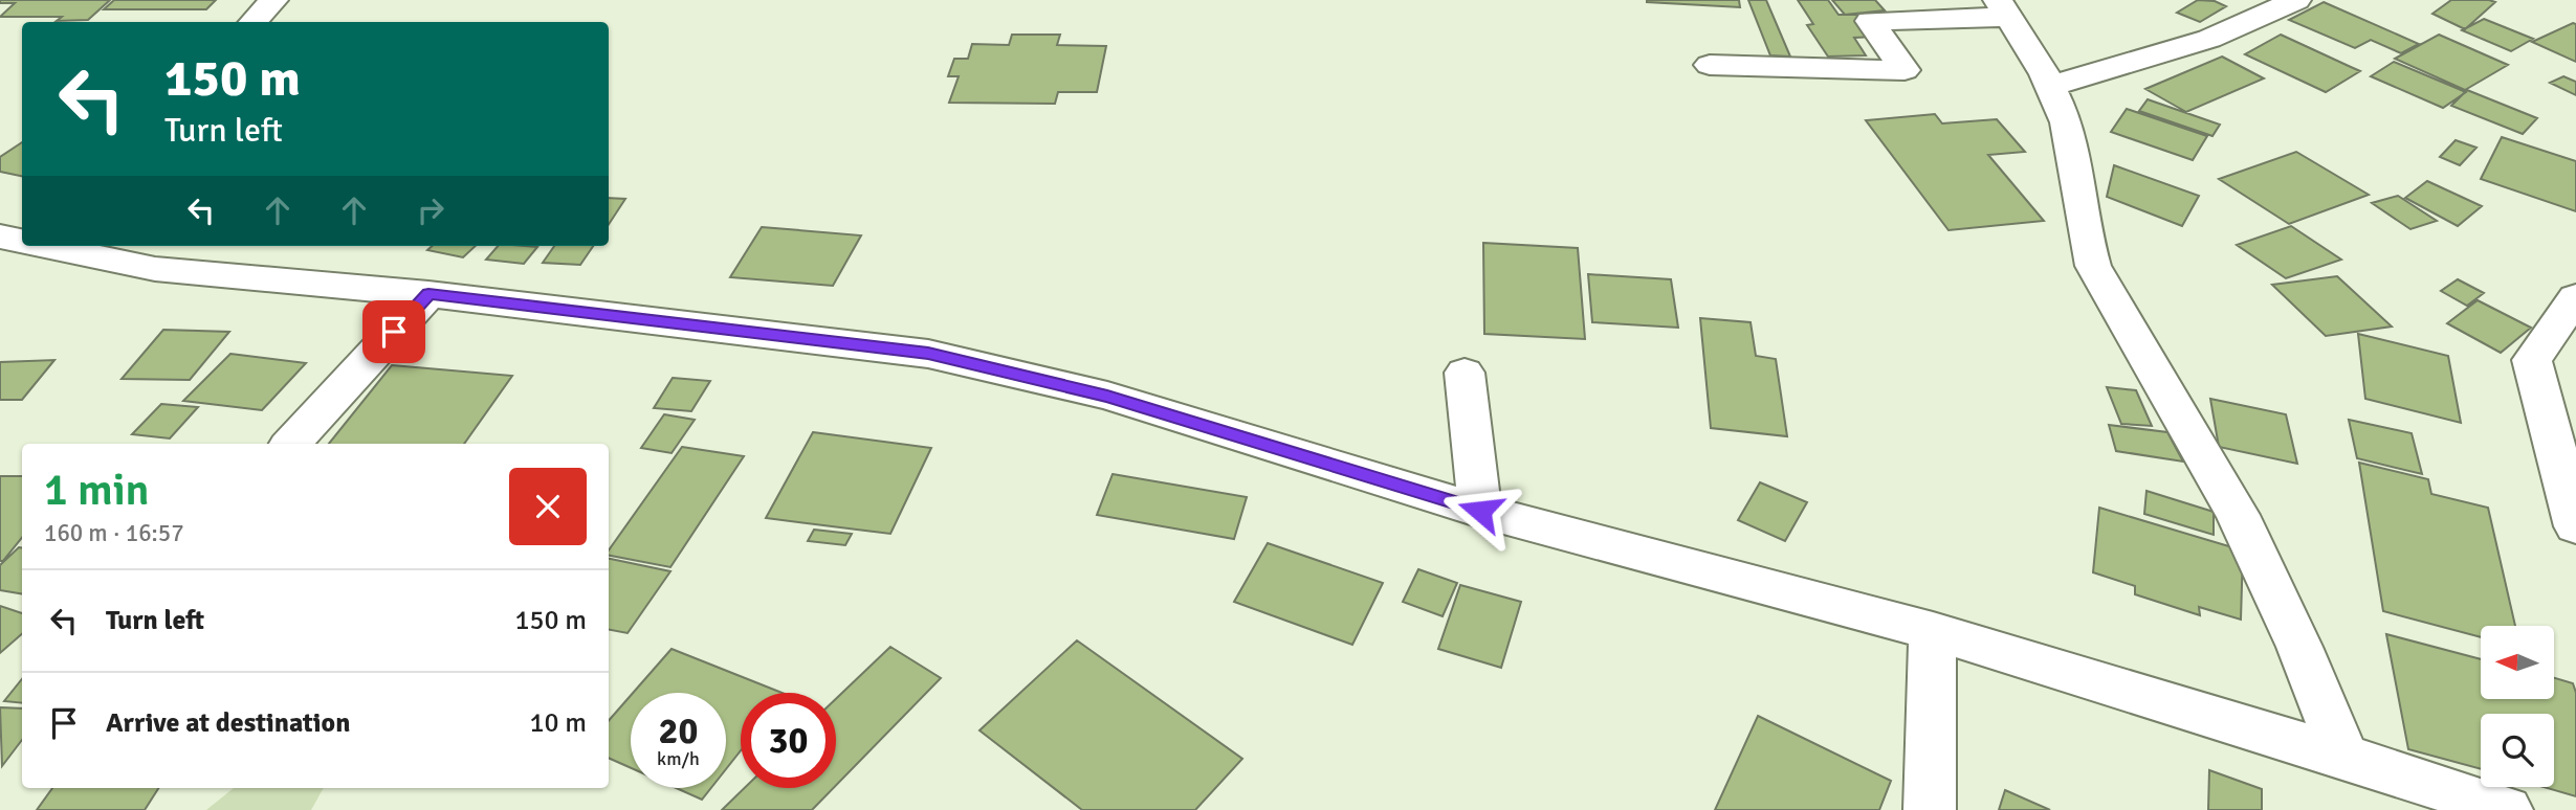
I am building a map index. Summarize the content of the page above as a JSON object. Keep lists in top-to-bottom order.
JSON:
{
  "north": "left",
  "page": {
    "turn": ["150 m", "Turn left"],
    "heading": ["1 min", "160 m · 16:57"],
    "list": [
      {
        "name": "Turn left",
        "value": "150 m"
      },
      {
        "name": "Arrive at destination",
        "value": "10 m"
      }
    ],
    "speed": "20 km/h",
    "limit": "30"
  }
}
